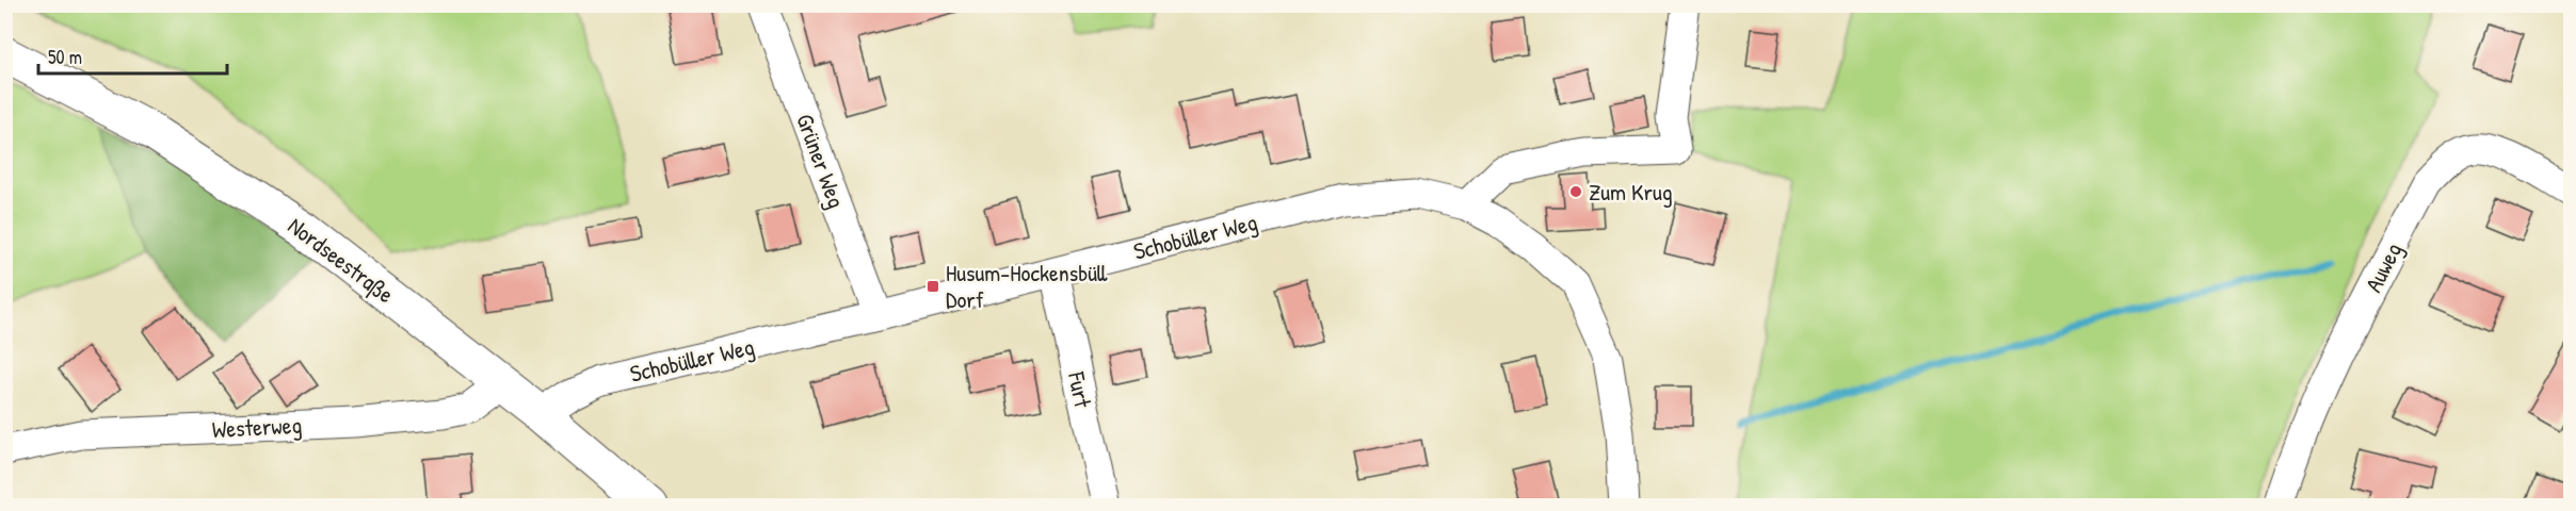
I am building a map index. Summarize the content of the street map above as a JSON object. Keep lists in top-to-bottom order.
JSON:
{
  "streets": {
    "main road": ["Nordseestraße"],
    "street": [
      "Grüner Weg",
      "Schobüller Weg",
      "Auweg",
      "Furt",
      "Westerweg"
    ]
  },
  "crossings": [
    ["Grüner Weg", "Schobüller Weg"],
    ["Schobüller Weg", "Nordseestraße"],
    ["Schobüller Weg", "Furt"],
    ["Nordseestraße", "Westerweg"]
  ],
  "places": {
    "other": ["Zum Krug"],
    "transit": ["Husum-Hockensbüll Dorf"]
  },
  "scale_bar": "50 m"
}
